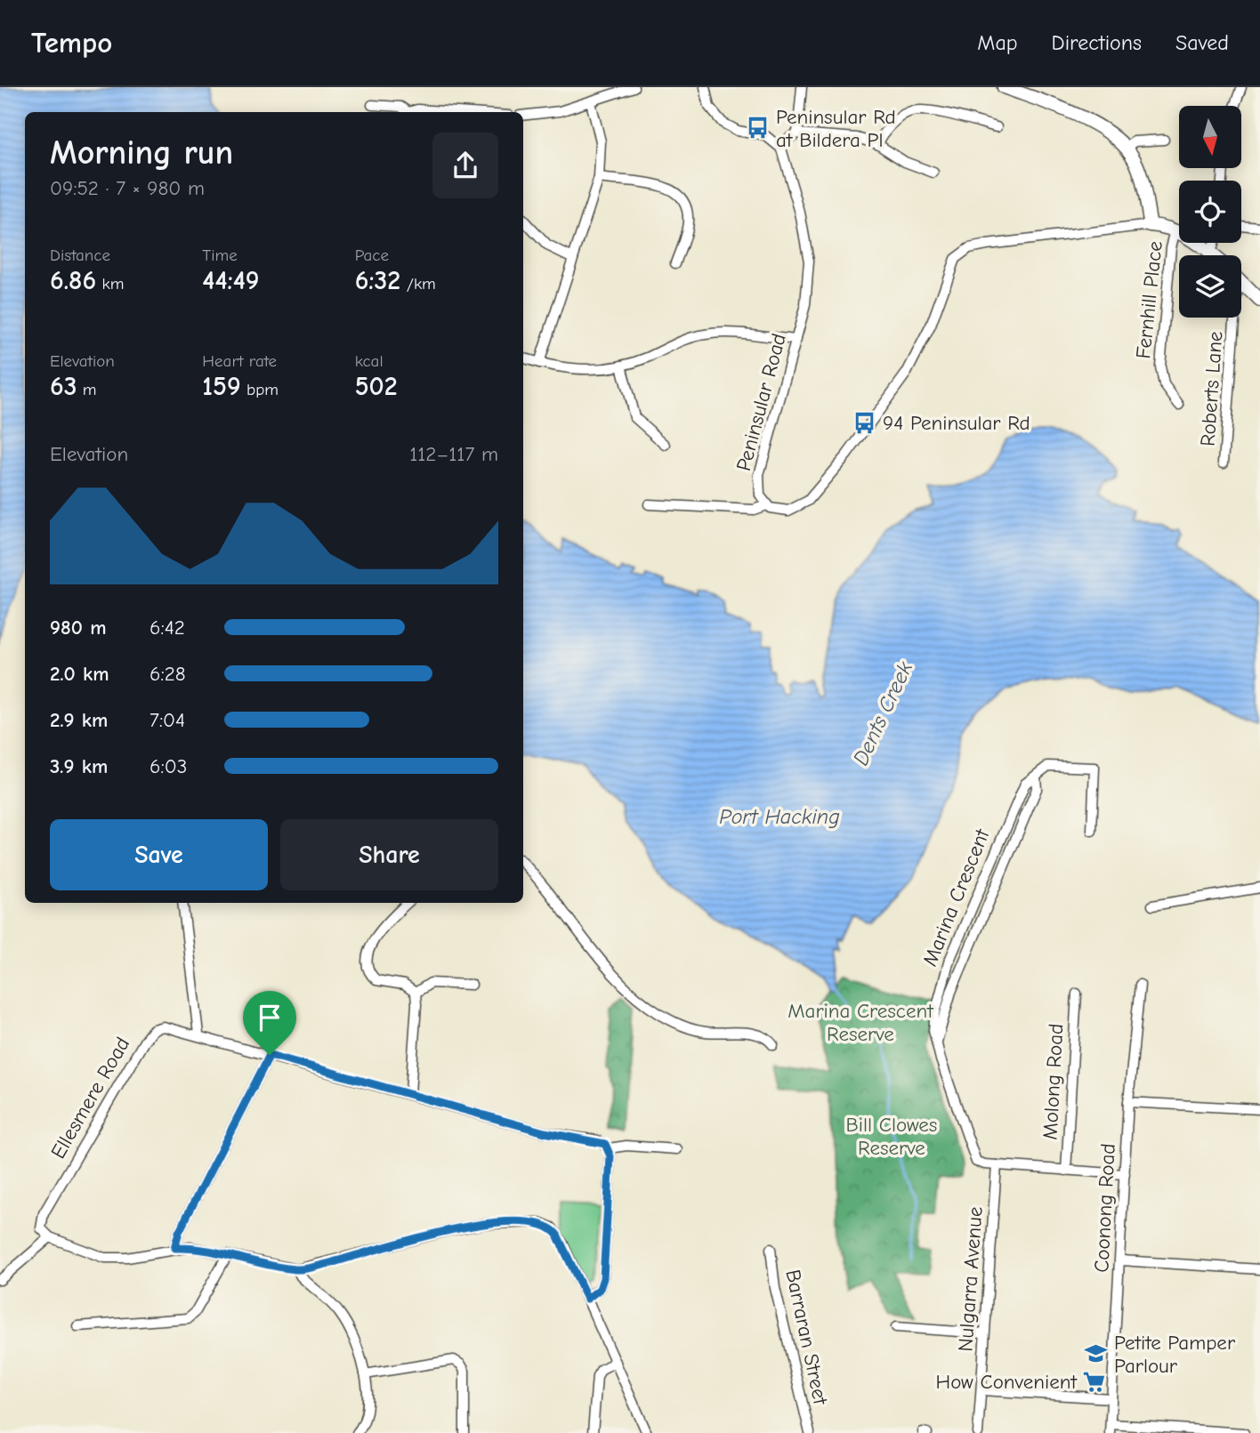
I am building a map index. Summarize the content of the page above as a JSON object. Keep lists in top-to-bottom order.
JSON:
{
  "streets": {
    "street": [
      "Fernhill Place",
      "Roberts Lane",
      "Peninsular Road",
      "Marina Crescent",
      "Molong Road",
      "Ellesmere Road",
      "Coonong Road",
      "Nulgarra Avenue",
      "Barraran Street"
    ]
  },
  "crossings": [
    ["Marina Crescent", "Molong Road"],
    ["Marina Crescent", "Coonong Road"],
    ["Marina Crescent", "Nulgarra Avenue"]
  ],
  "water": ["Dents Creek", "Port Hacking"],
  "parks": ["Marina Crescent Reserve", "Bill Clowes Reserve"],
  "places": {
    "bus stop": ["Peninsular Rd at Bildera Pl", "94 Peninsular Rd"],
    "school or university": ["Petite Pamper Parlour"],
    "supermarket": ["How Convenient"]
  },
  "north": "bottom",
  "page": {
    "header": "Tempo",
    "nav": ["Map", "Directions", "Saved"],
    "heading": ["Morning run", "09:52 · 7 × 980 m"],
    "stats": [
      ["Distance", "6.86 km"],
      ["Time", "44:49"],
      ["Pace", "6:32 /km"],
      ["Elevation", "63 m"],
      ["Heart rate", "159 bpm"],
      ["kcal", "502"]
    ],
    "chart": ["Elevation", "112–117 m"],
    "list": [
      {
        "name": "980 m",
        "note": "6:42"
      },
      {
        "name": "2.0 km",
        "note": "6:28"
      },
      {
        "name": "2.9 km",
        "note": "7:04"
      },
      {
        "name": "3.9 km",
        "note": "6:03"
      }
    ],
    "buttons": ["Save", "Share"]
  }
}
